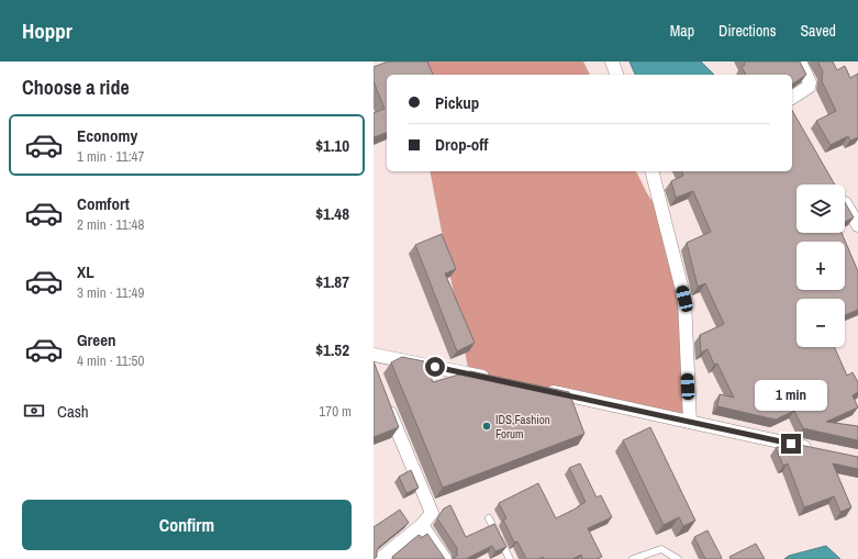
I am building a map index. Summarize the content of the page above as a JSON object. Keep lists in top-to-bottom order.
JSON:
{
  "places": ["IDS,Fashion Forum"],
  "page": {
    "header": "Hoppr",
    "nav": ["Map", "Directions", "Saved"],
    "heading": "Choose a ride",
    "banner": ["Pickup", "Drop-off"],
    "list": [
      {
        "name": "Economy",
        "note": "1 min · 11:47",
        "value": "$1.10"
      },
      {
        "name": "Comfort",
        "note": "2 min · 11:48",
        "value": "$1.48"
      },
      {
        "name": "XL",
        "note": "3 min · 11:49",
        "value": "$1.87"
      },
      {
        "name": "Green",
        "note": "4 min · 11:50",
        "value": "$1.52"
      }
    ],
    "map_buttons": ["+", "−"],
    "bubble": "1 min",
    "pay": ["Cash", "170 m"],
    "buttons": "Confirm"
  }
}
